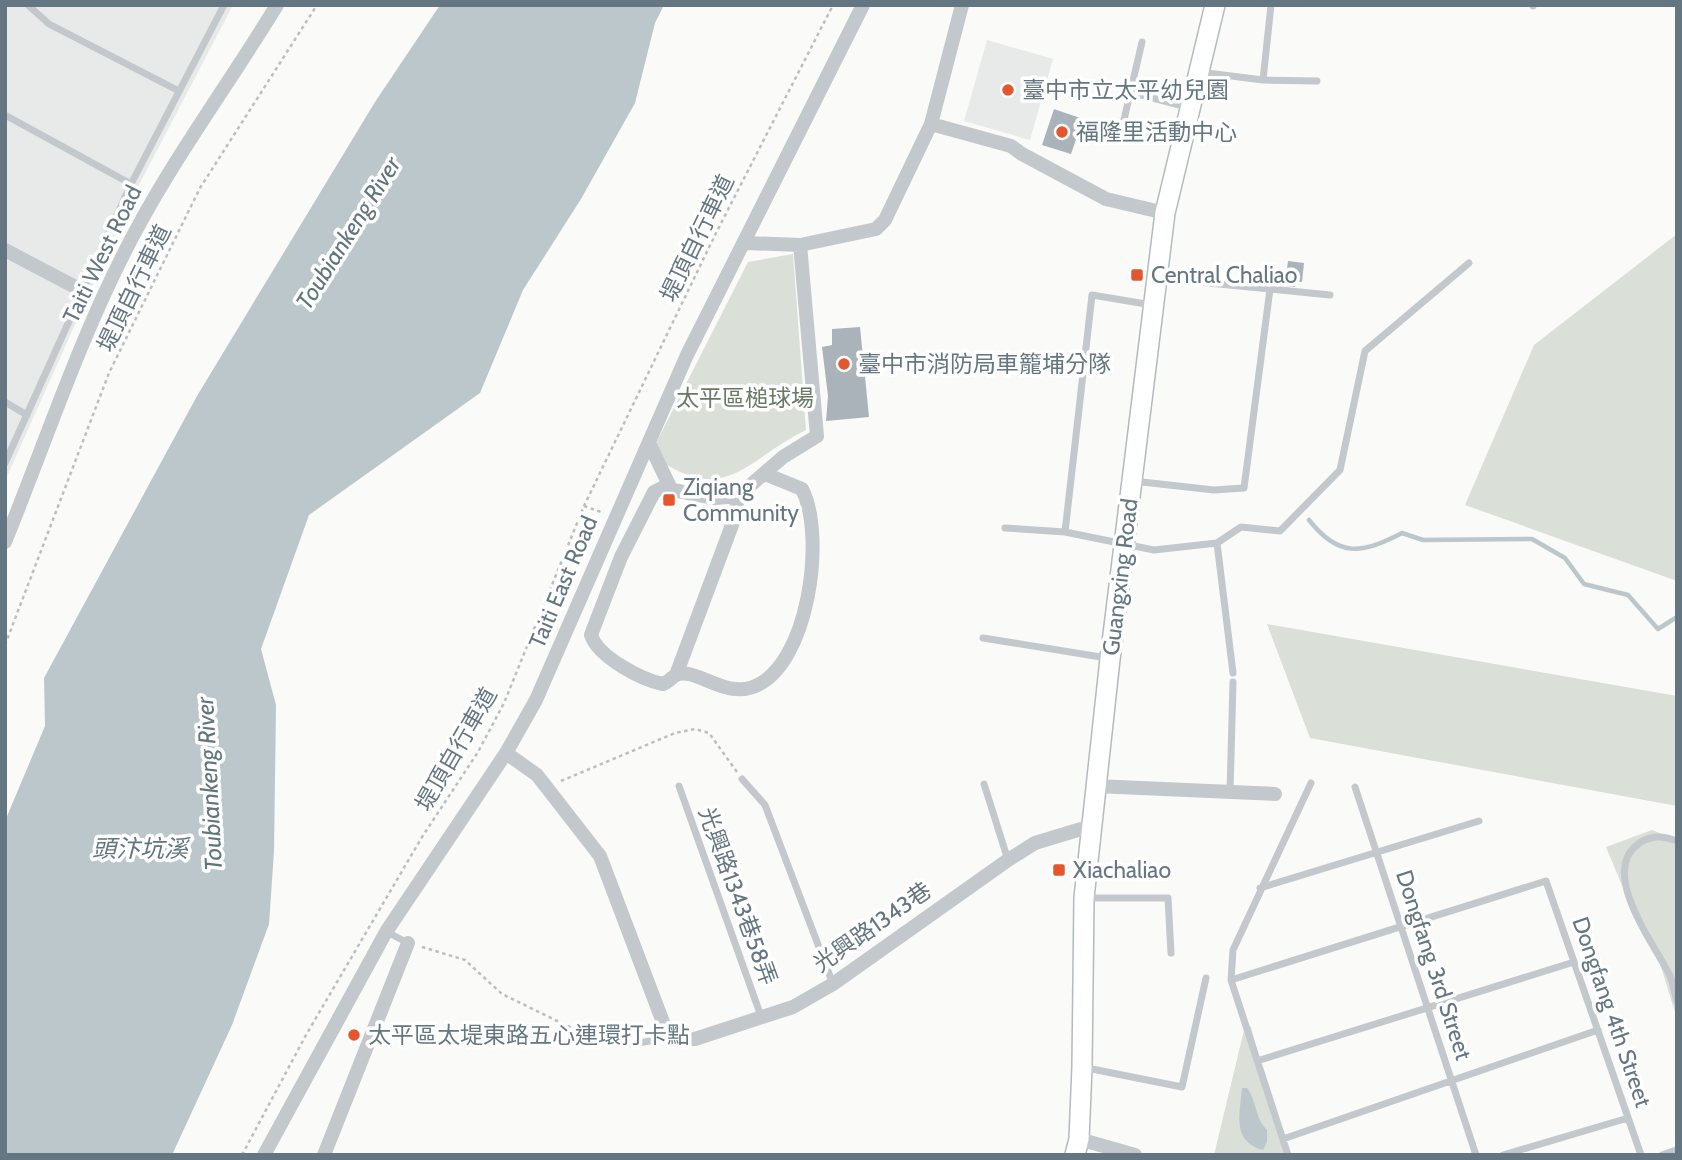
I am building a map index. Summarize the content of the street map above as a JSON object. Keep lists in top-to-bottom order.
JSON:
{
  "streets": {
    "main road": ["Guangxing Road"],
    "street": ["Taiti West Road", "Taiti East Road", "光興路1343巷"],
    "lane": ["光興路1343巷58弄", "Dongfang 3rd Street", "Dongfang 4th Street"],
    "path": ["堤頂自行車道"]
  },
  "crossings": [
    ["Guangxing Road", "光興路1343巷"],
    ["光興路1343巷58弄", "光興路1343巷"],
    ["Dongfang 3rd Street", "Dongfang 4th Street"]
  ],
  "water": ["Toubiankeng River", "頭汴坑溪"],
  "parks": ["太平區槌球場"],
  "places": {
    "other": [
      "臺中市立太平幼兒園",
      "福隆里活動中心",
      "臺中市消防局車籠埔分隊",
      "太平區太堤東路五心連環打卡點"
    ],
    "transit": ["Central Chaliao", "Ziqiang Community", "Xiachaliao"]
  }
}
